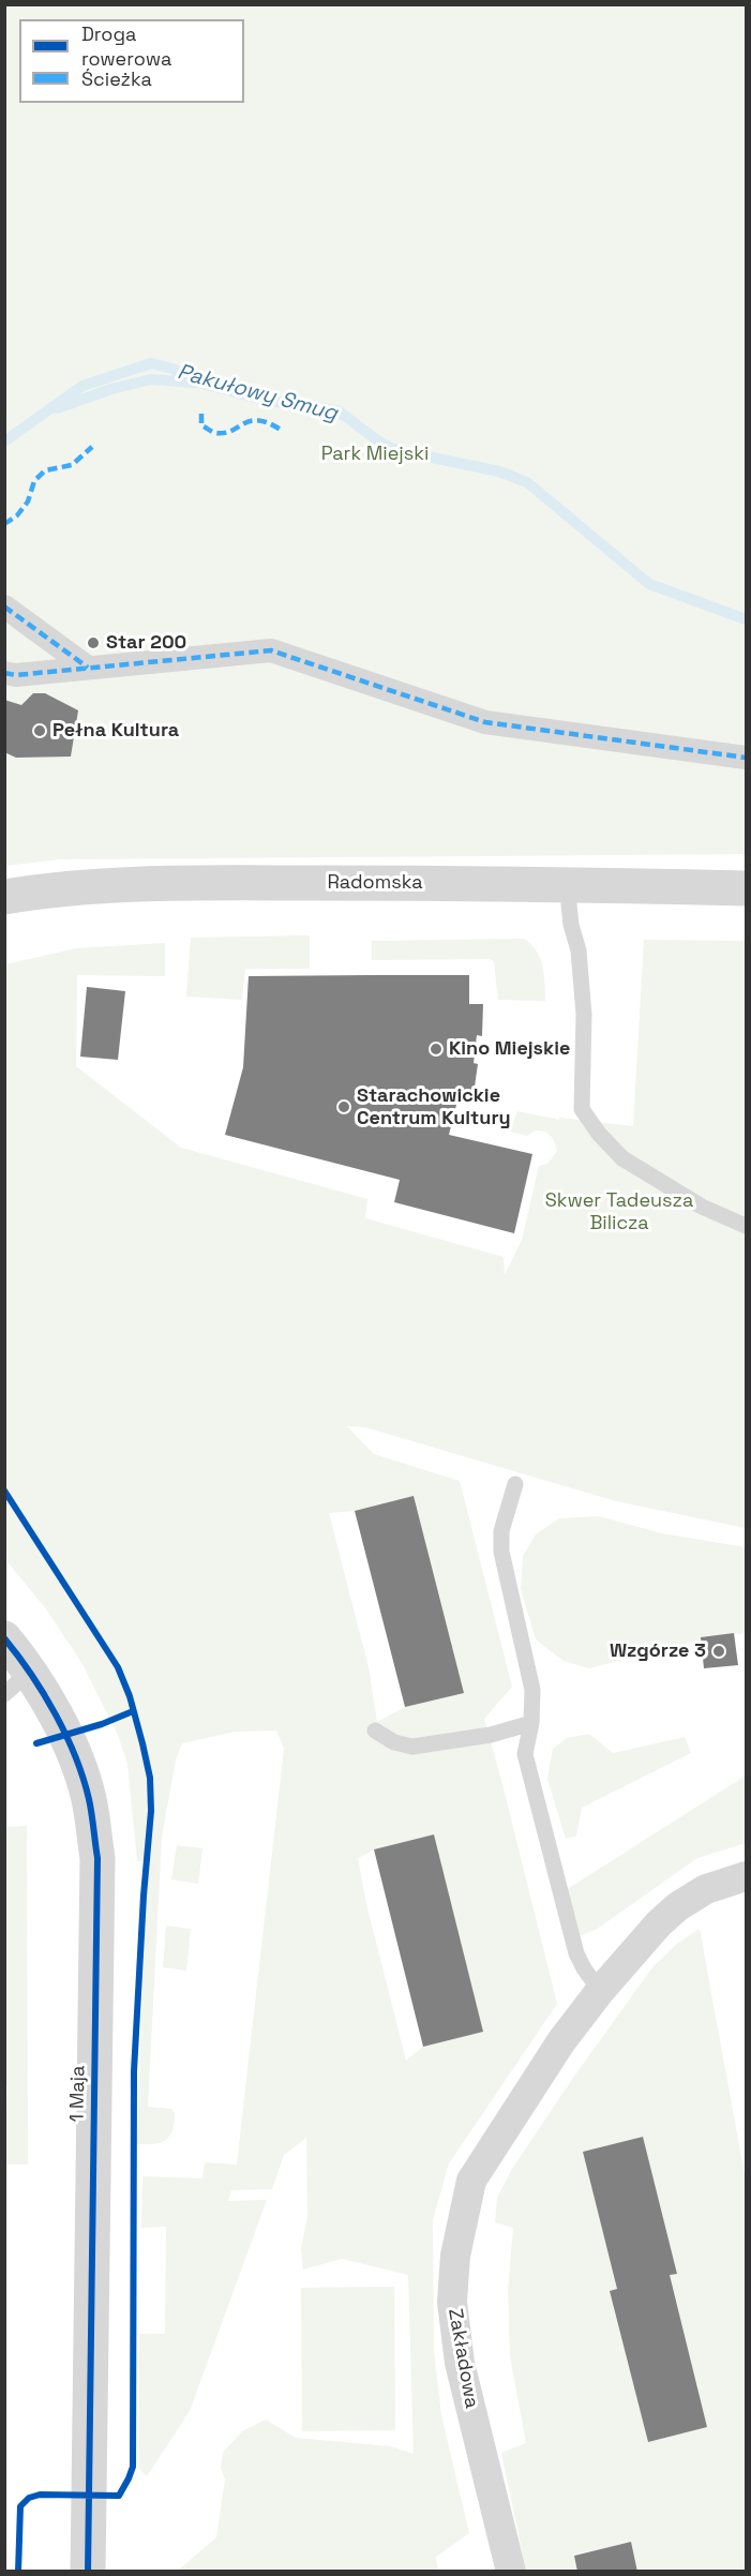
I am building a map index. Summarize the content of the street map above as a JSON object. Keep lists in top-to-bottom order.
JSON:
{
  "streets": {
    "street": ["Radomska", "1 Maja", "Zakładowa"]
  },
  "water": ["Pakułowy Smug"],
  "parks": ["Park Miejski", "Skwer Tadeusza Bilicza"],
  "places": [
    "Star 200",
    "Pełna Kultura",
    "Kino Miejskie",
    "Starachowickie Centrum Kultury",
    "Wzgórze 3"
  ],
  "legend": ["Droga rowerowa", "Ścieżka"]
}
